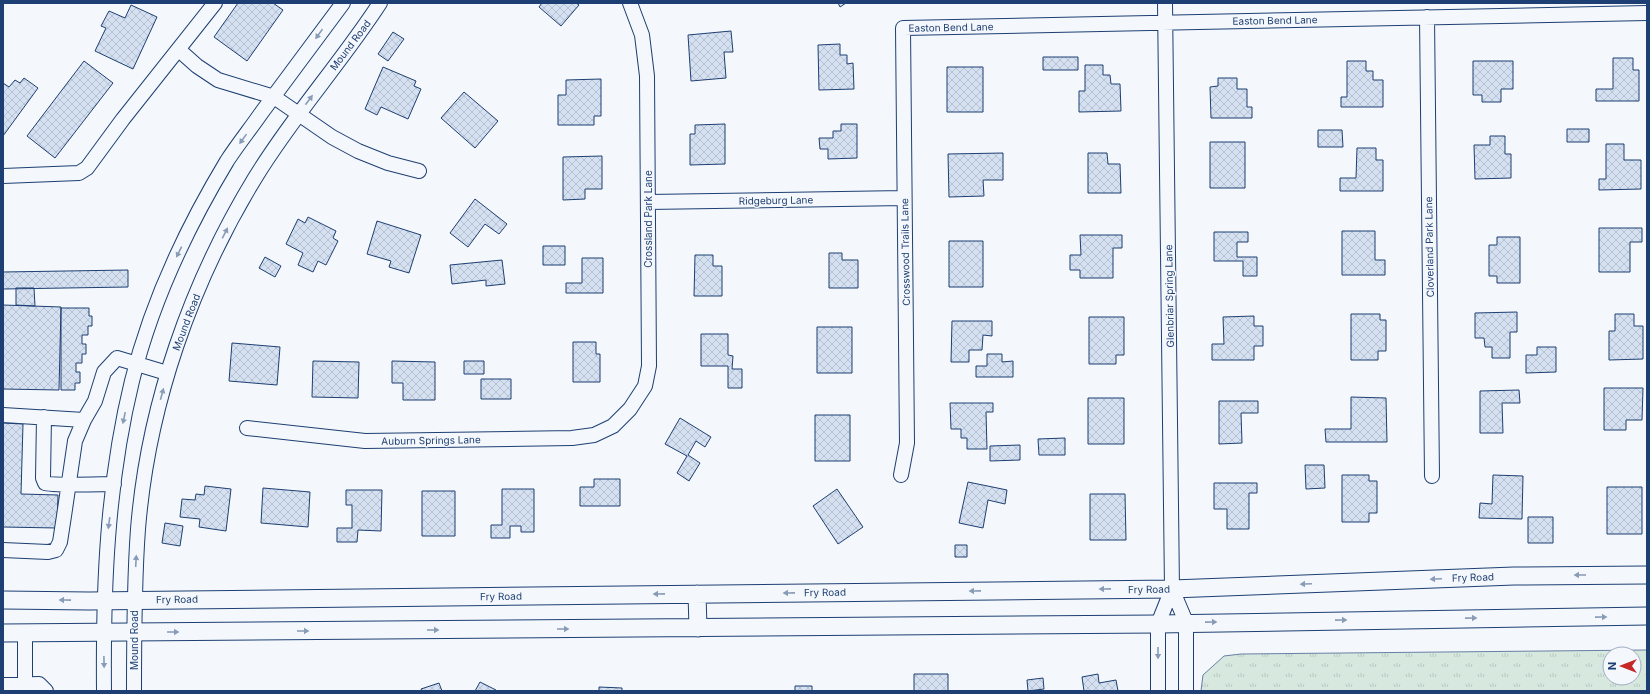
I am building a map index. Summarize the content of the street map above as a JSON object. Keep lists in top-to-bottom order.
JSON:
{
  "streets": {
    "main road": ["Fry Road"],
    "street": [
      "Easton Bend Lane",
      "Mound Road",
      "Ridgeburg Lane",
      "Crossland Park Lane",
      "Cloverland Park Lane",
      "Crosswood Trails Lane",
      "Glenbriar Spring Lane",
      "Auburn Springs Lane"
    ]
  },
  "crossings": [
    ["Easton Bend Lane", "Cloverland Park Lane"],
    ["Easton Bend Lane", "Crosswood Trails Lane"],
    ["Easton Bend Lane", "Glenbriar Spring Lane"],
    ["Mound Road", "Fry Road"],
    ["Ridgeburg Lane", "Crossland Park Lane"],
    ["Ridgeburg Lane", "Crosswood Trails Lane"],
    ["Crossland Park Lane", "Auburn Springs Lane"],
    ["Glenbriar Spring Lane", "Fry Road"]
  ],
  "north": "left"
}
